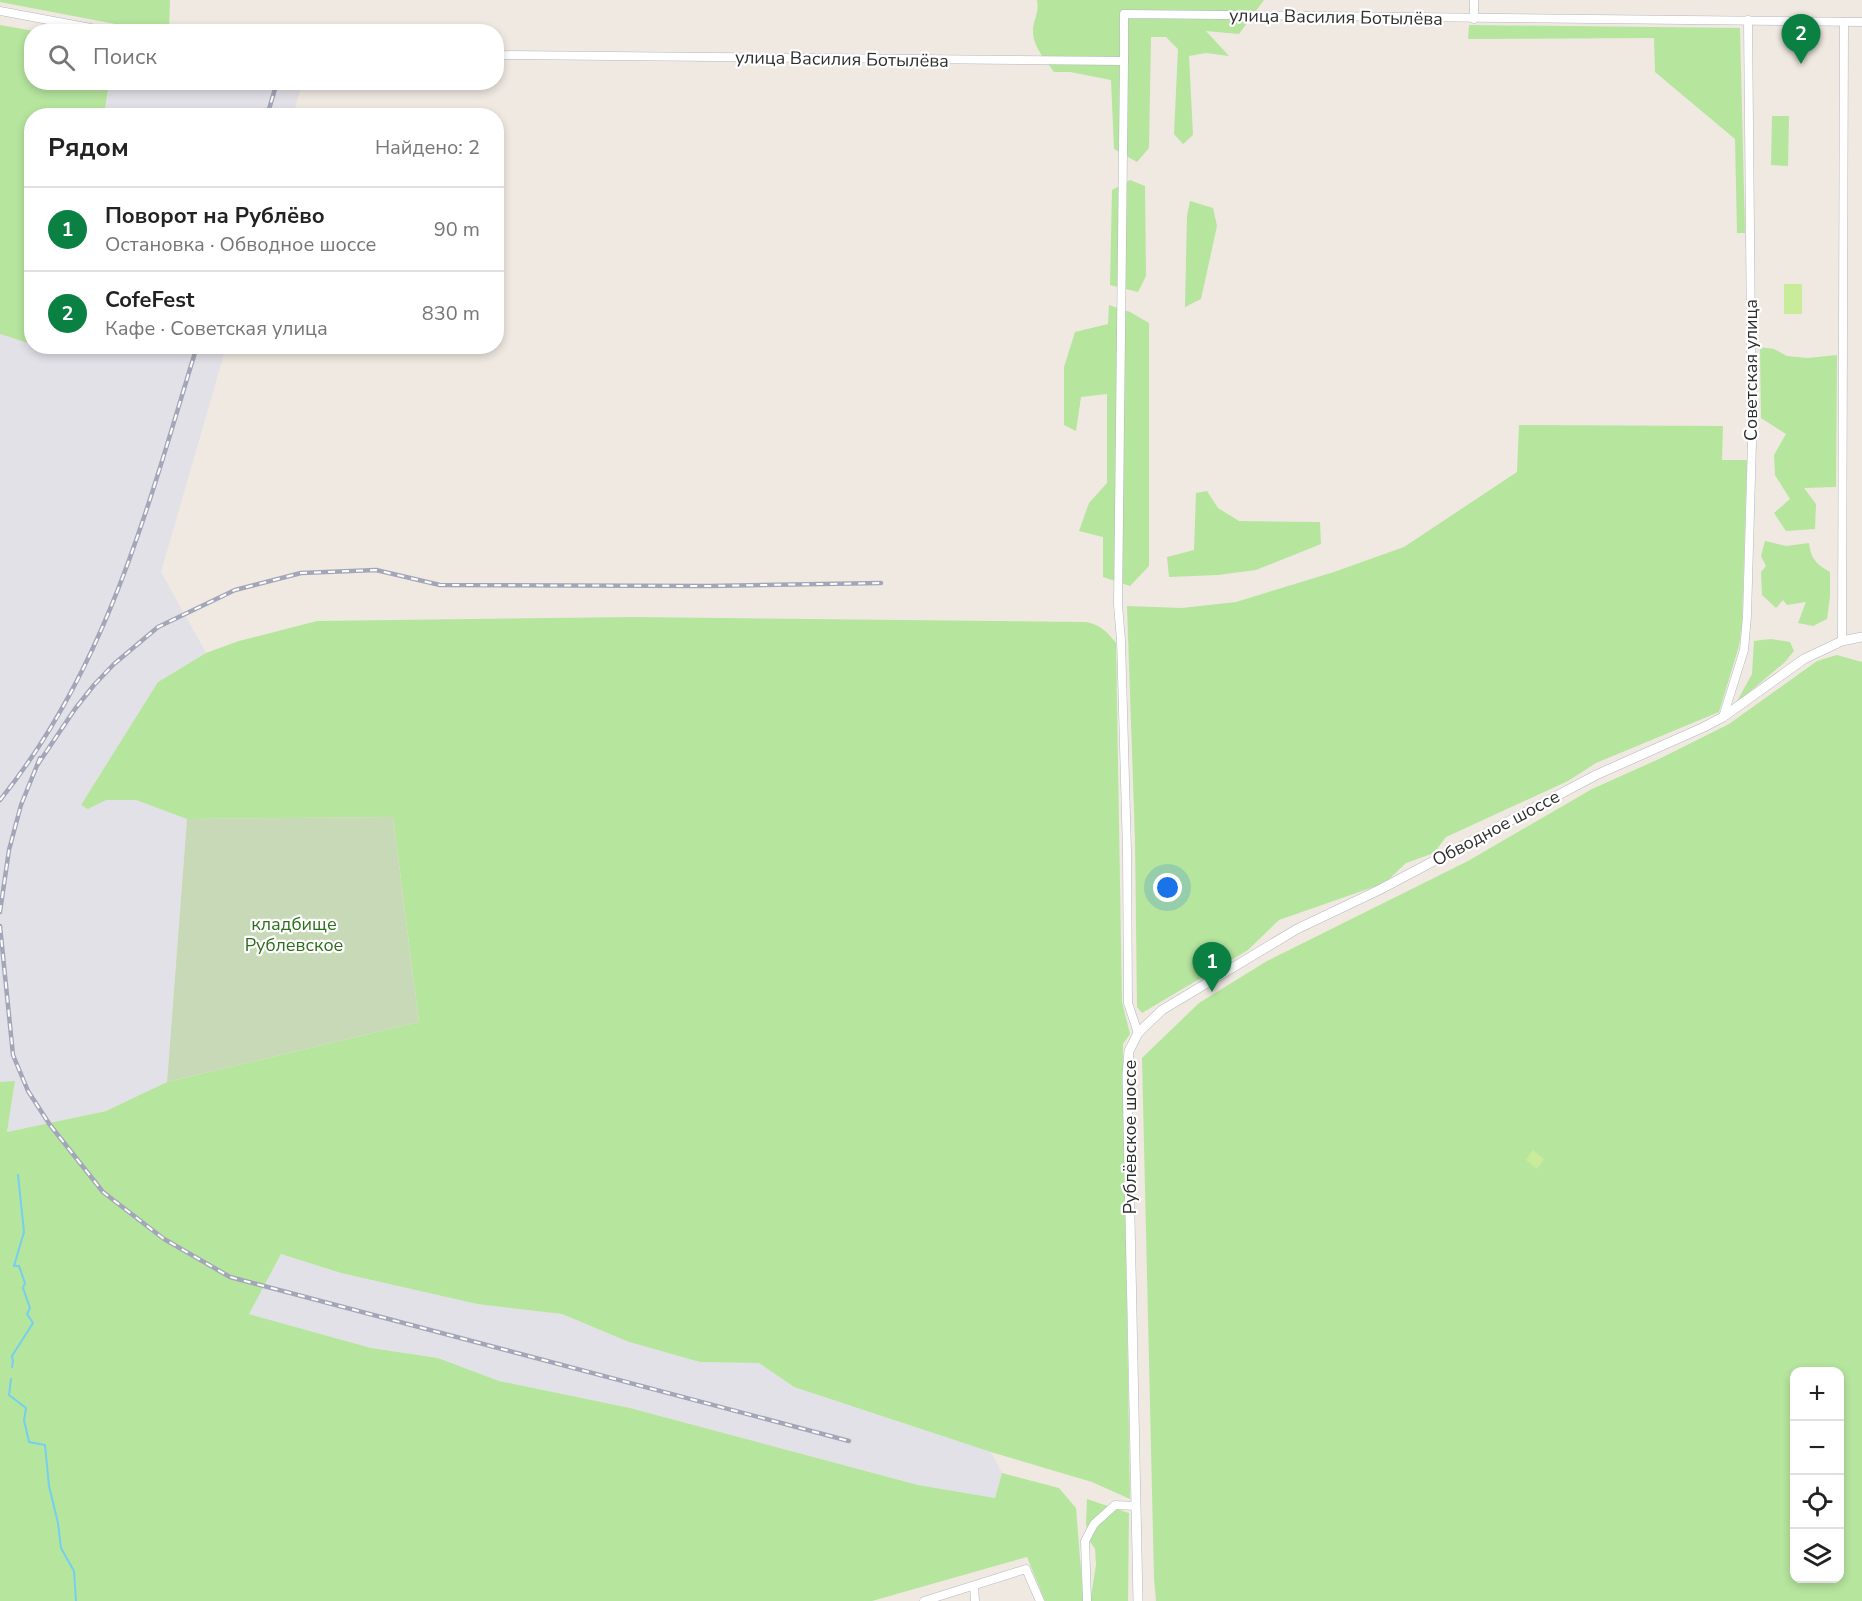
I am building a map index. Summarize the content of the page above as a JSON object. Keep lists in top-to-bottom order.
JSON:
{
  "streets": {
    "street": [
      "улица Василия Ботылёва",
      "Советская улица",
      "Обводное шоссе",
      "Рублёвское шоссе"
    ]
  },
  "crossings": [
    ["улица Василия Ботылёва", "Советская улица"],
    ["улица Василия Ботылёва", "Рублёвское шоссе"],
    ["Советская улица", "Обводное шоссе"],
    ["Обводное шоссе", "Рублёвское шоссе"]
  ],
  "parks": ["кладбище Рублевское"],
  "page": {
    "pins": ["2", "1"],
    "search": "Поиск",
    "heading": ["Рядом", "Найдено: 2"],
    "list": [
      {
        "mark": "1",
        "name": "Поворот на Рублёво",
        "note": "Остановка · Обводное шоссе",
        "value": "90 m"
      },
      {
        "mark": "2",
        "name": "CofeFest",
        "note": "Кафе · Советская улица",
        "value": "830 m"
      }
    ],
    "map_buttons": ["+", "−"]
  }
}
